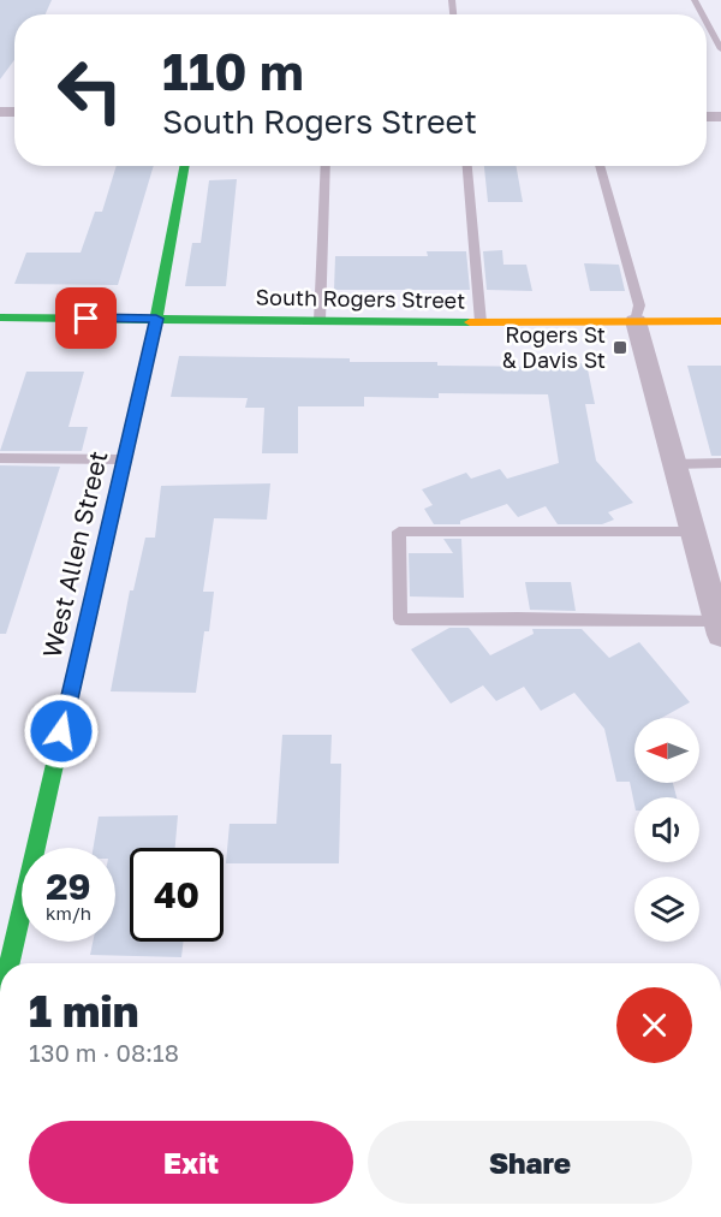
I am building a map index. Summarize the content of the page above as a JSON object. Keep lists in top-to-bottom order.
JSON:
{
  "streets": {
    "street": ["South Rogers Street", "West Allen Street"]
  },
  "crossings": [
    ["South Rogers Street", "West Allen Street"]
  ],
  "places": {
    "transit": ["Rogers St & Davis St"]
  },
  "north": "left",
  "page": {
    "turn": ["110 m", "South Rogers Street"],
    "speed": "29 km/h",
    "limit": "40",
    "heading": ["1 min", "130 m · 08:18"],
    "buttons": ["Exit", "Share"]
  }
}
